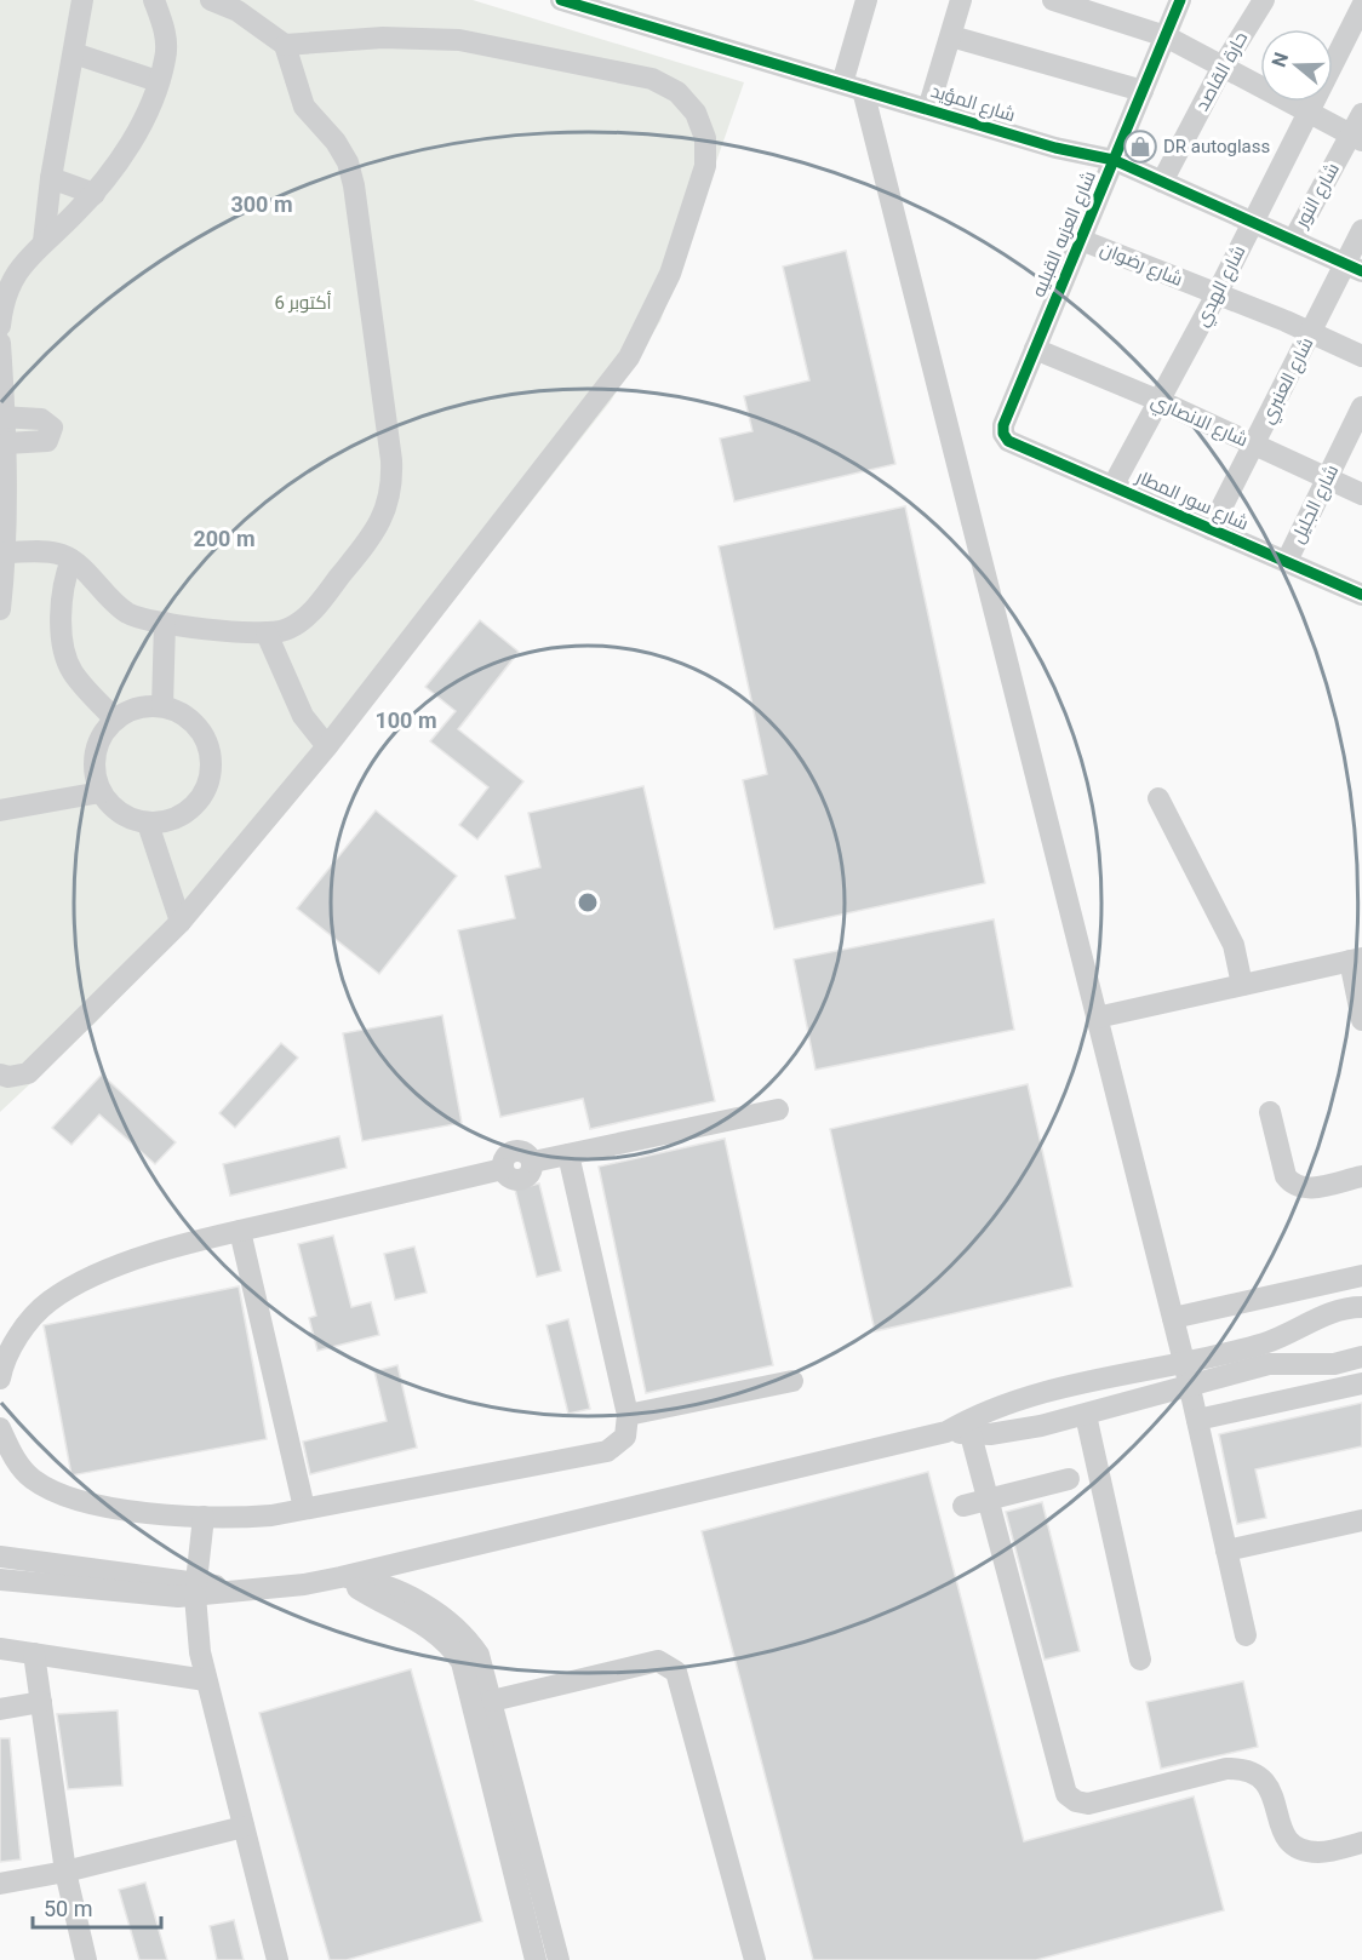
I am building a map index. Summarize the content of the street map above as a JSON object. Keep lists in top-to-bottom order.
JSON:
{
  "streets": {
    "street": [
      "حارة القاصد",
      "شارع المؤيد",
      "شارع النور",
      "شارع العزبه القبليه",
      "شارع رضوان",
      "شارع الهدي",
      "شارع العنبري",
      "شارع الانصاري",
      "شارع سور المطار",
      "شارع الجليل"
    ]
  },
  "crossings": [
    ["حارة القاصد", "شارع المؤيد"],
    ["شارع المؤيد", "شارع النور"],
    ["شارع المؤيد", "شارع العزبه القبليه"],
    ["شارع المؤيد", "شارع الهدي"],
    ["شارع المؤيد", "شارع العنبري"],
    ["شارع العزبه القبليه", "شارع رضوان"],
    ["شارع العزبه القبليه", "شارع الانصاري"],
    ["شارع العزبه القبليه", "شارع سور المطار"],
    ["شارع رضوان", "شارع الهدي"],
    ["شارع رضوان", "شارع العنبري"],
    ["شارع الهدي", "شارع الانصاري"],
    ["شارع الهدي", "شارع سور المطار"],
    ["شارع العنبري", "شارع الانصاري"],
    ["شارع العنبري", "شارع سور المطار"],
    ["شارع الانصاري", "شارع الجليل"],
    ["شارع سور المطار", "شارع الجليل"]
  ],
  "parks": ["6 أكتوبر"],
  "places": {
    "shop": ["DR autoglass"]
  },
  "scale_bar": "50 m",
  "north": "left",
  "rings": ["300 m", "200 m", "100 m"]
}
